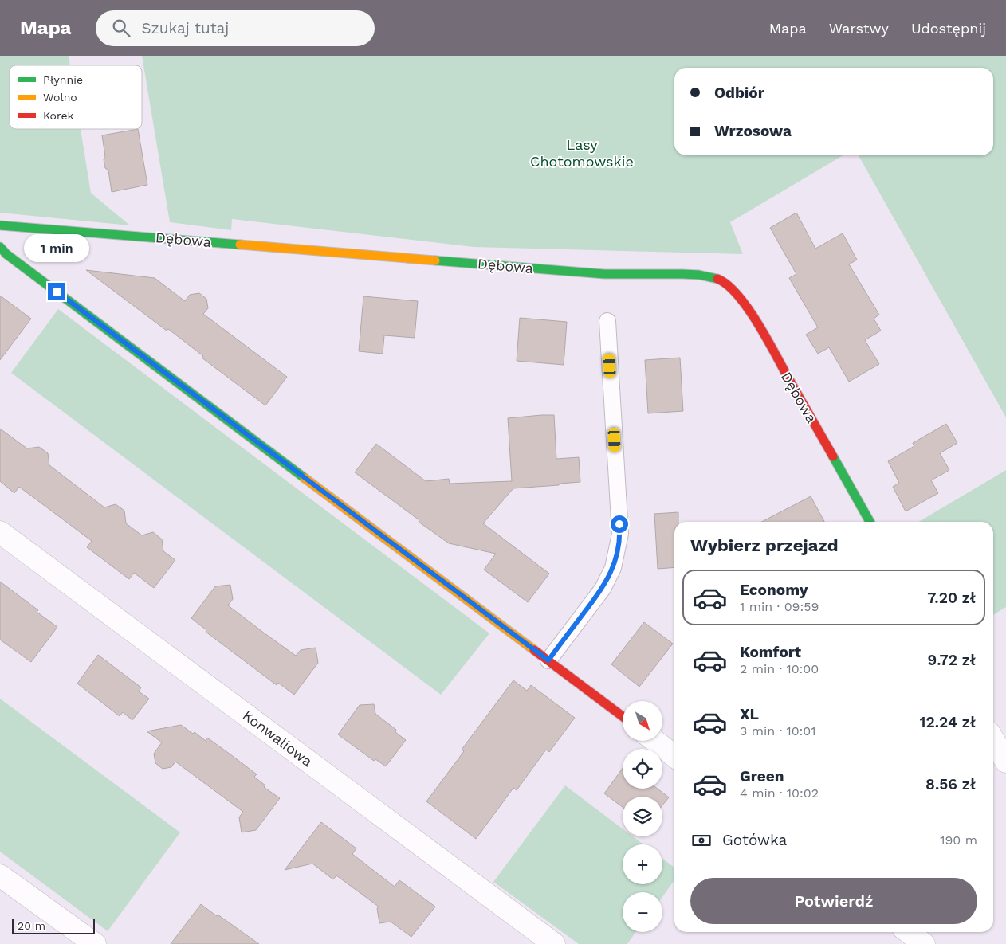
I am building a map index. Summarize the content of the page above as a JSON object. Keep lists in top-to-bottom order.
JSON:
{
  "streets": {
    "street": ["Dębowa", "Konwaliowa"]
  },
  "parks": ["Lasy Chotomowskie"],
  "legend": ["Płynnie", "Wolno", "Korek"],
  "scale_bar": "20 m",
  "north": "bottom right",
  "page": {
    "header": "Mapa",
    "search": "Szukaj tutaj",
    "nav": ["Mapa", "Warstwy", "Udostępnij"],
    "banner": ["Odbiór", "Wrzosowa"],
    "bubble": "1 min",
    "heading": "Wybierz przejazd",
    "list": [
      {
        "name": "Economy",
        "note": "1 min · 09:59",
        "value": "7.20 zł"
      },
      {
        "name": "Komfort",
        "note": "2 min · 10:00",
        "value": "9.72 zł"
      },
      {
        "name": "XL",
        "note": "3 min · 10:01",
        "value": "12.24 zł"
      },
      {
        "name": "Green",
        "note": "4 min · 10:02",
        "value": "8.56 zł"
      }
    ],
    "map_buttons": ["+", "−"],
    "pay": ["Gotówka", "190 m"],
    "buttons": "Potwierdź",
    "scale": "20 m"
  }
}
